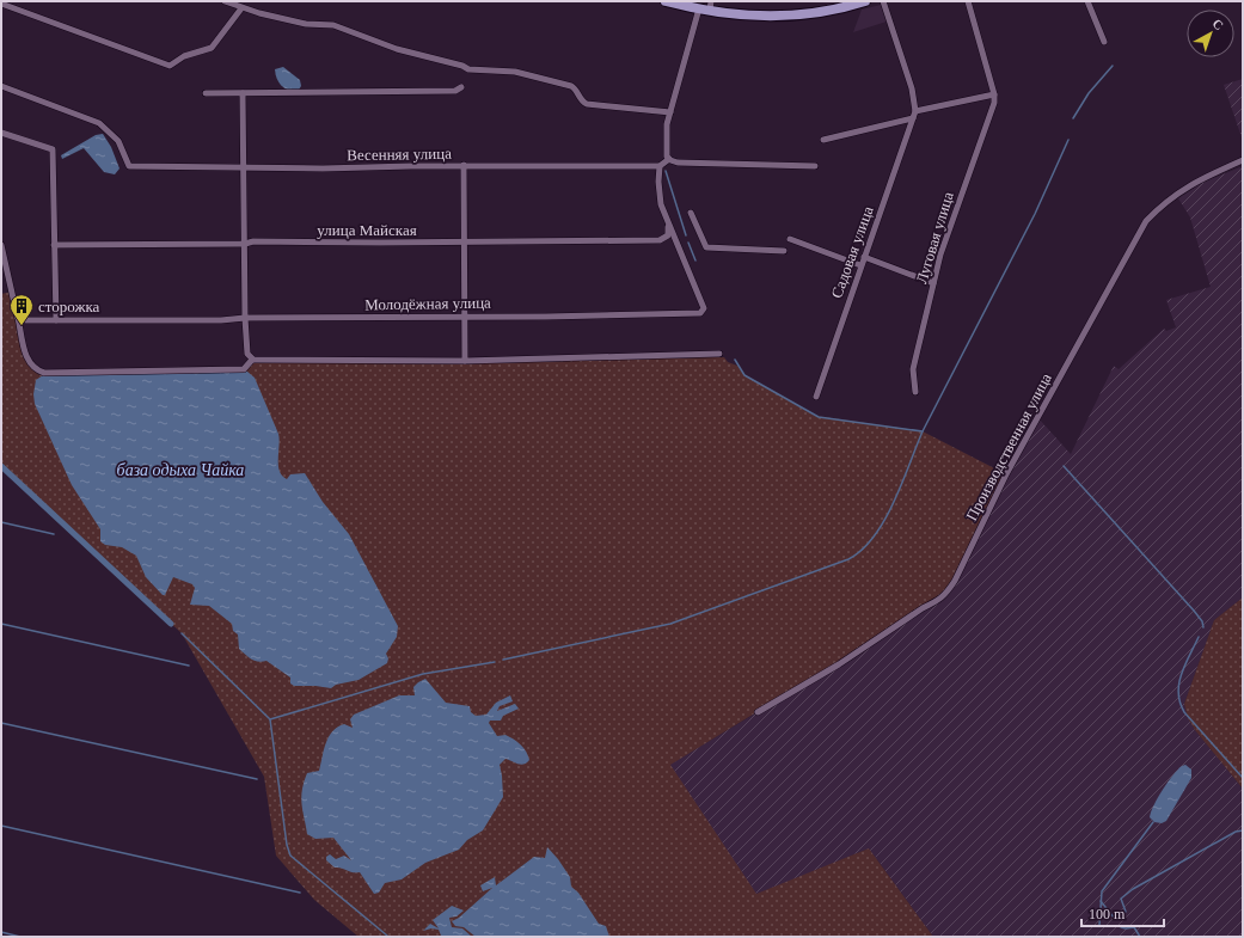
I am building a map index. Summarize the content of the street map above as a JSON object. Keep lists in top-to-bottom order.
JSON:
{
  "streets": {
    "street": [
      "Весенняя улица",
      "улица Майская",
      "Луговая улица",
      "Садовая улица",
      "Молодёжная улица",
      "Производственная улица"
    ]
  },
  "crossings": [
    ["Весенняя улица", "Молодёжная улица"],
    ["улица Майская", "Молодёжная улица"]
  ],
  "water": ["база одыха Чайка"],
  "places": {
    "building": ["сторожка"]
  },
  "scale_bar": "100 m",
  "north": "top right"
}
